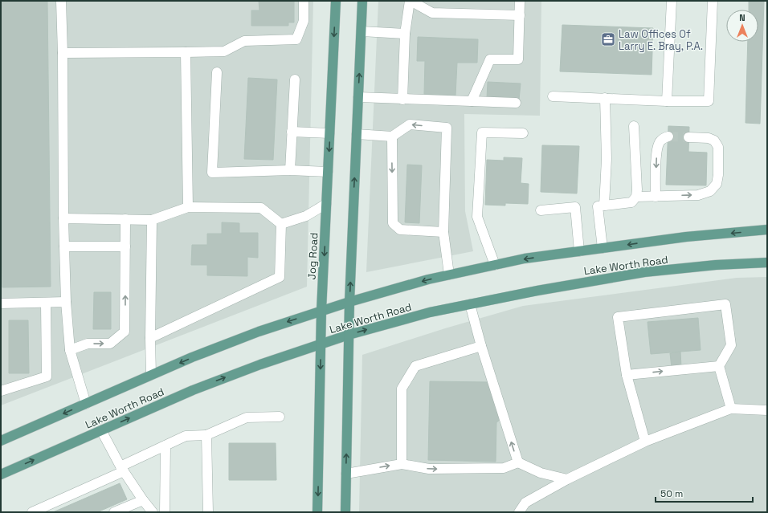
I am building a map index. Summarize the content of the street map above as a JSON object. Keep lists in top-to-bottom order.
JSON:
{
  "streets": {
    "main road": ["Jog Road", "Lake Worth Road"]
  },
  "crossings": [
    ["Jog Road", "Lake Worth Road"]
  ],
  "places": {
    "office": ["Law Offices Of Larry E. Bray, P.A."]
  },
  "scale_bar": "50 m",
  "north": "top"
}
